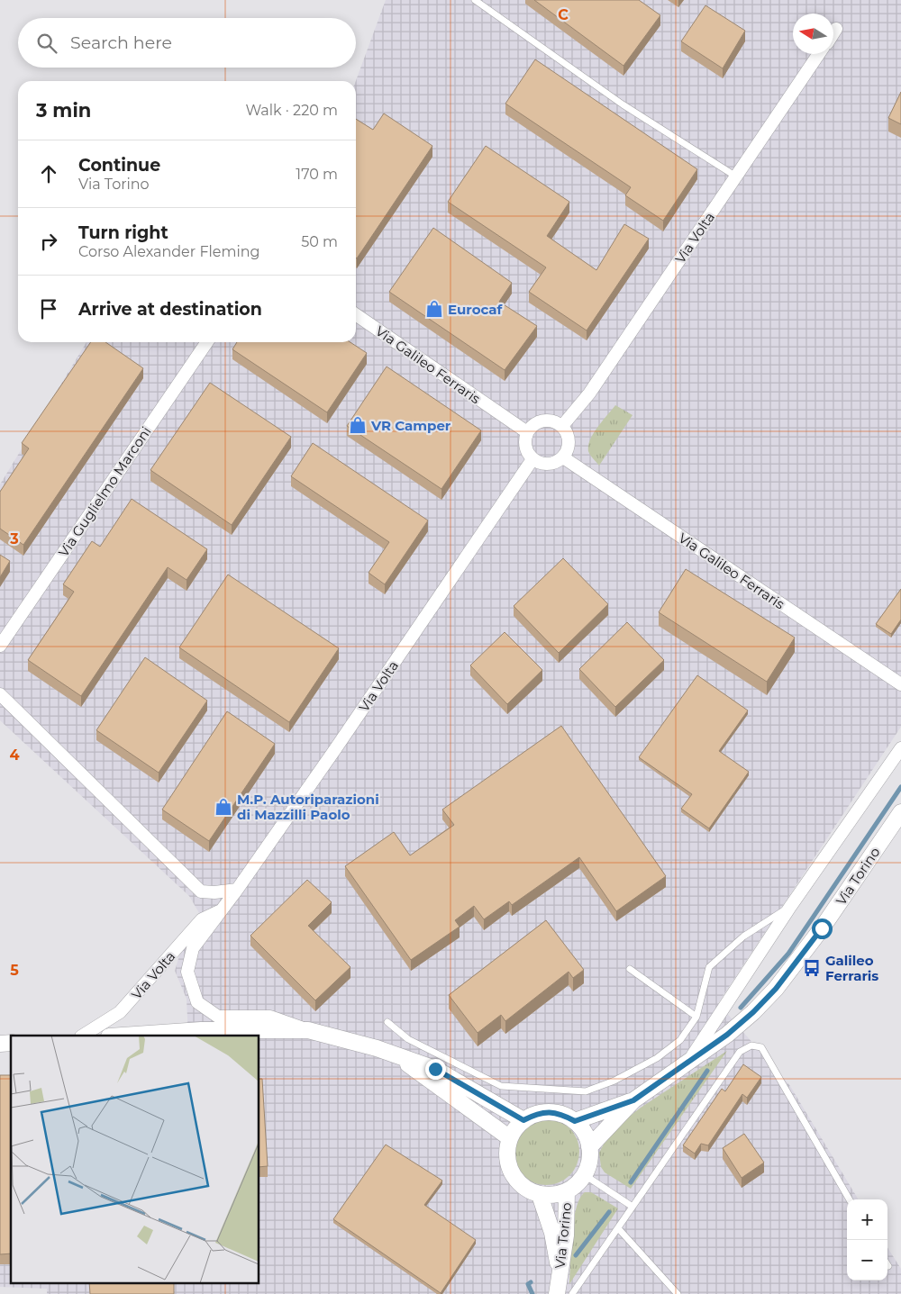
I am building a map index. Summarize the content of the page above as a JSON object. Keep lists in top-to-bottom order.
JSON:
{
  "streets": {
    "street": [
      "Via Volta",
      "Via Galileo Ferraris",
      "Via Guglielmo Marconi",
      "Via Torino"
    ]
  },
  "crossings": [
    ["Via Volta", "Via Galileo Ferraris"]
  ],
  "places": {
    "shop": ["Eurocaf", "VR Camper", "M.P. Autoriparazioni di Mazzilli Paolo"],
    "bus stop": ["Galileo Ferraris"]
  },
  "north": "left",
  "page": {
    "search": "Search here",
    "heading": ["3 min", "Walk · 220 m"],
    "list": [
      ["Continue", "Via Torino", "170 m"],
      ["Turn right", "Corso Alexander Fleming", "50 m"],
      "Arrive at destination"
    ],
    "map_buttons": ["+", "−"]
  },
  "grid": {
    "columns": ["C"],
    "rows": ["3", "4", "5"]
  }
}
